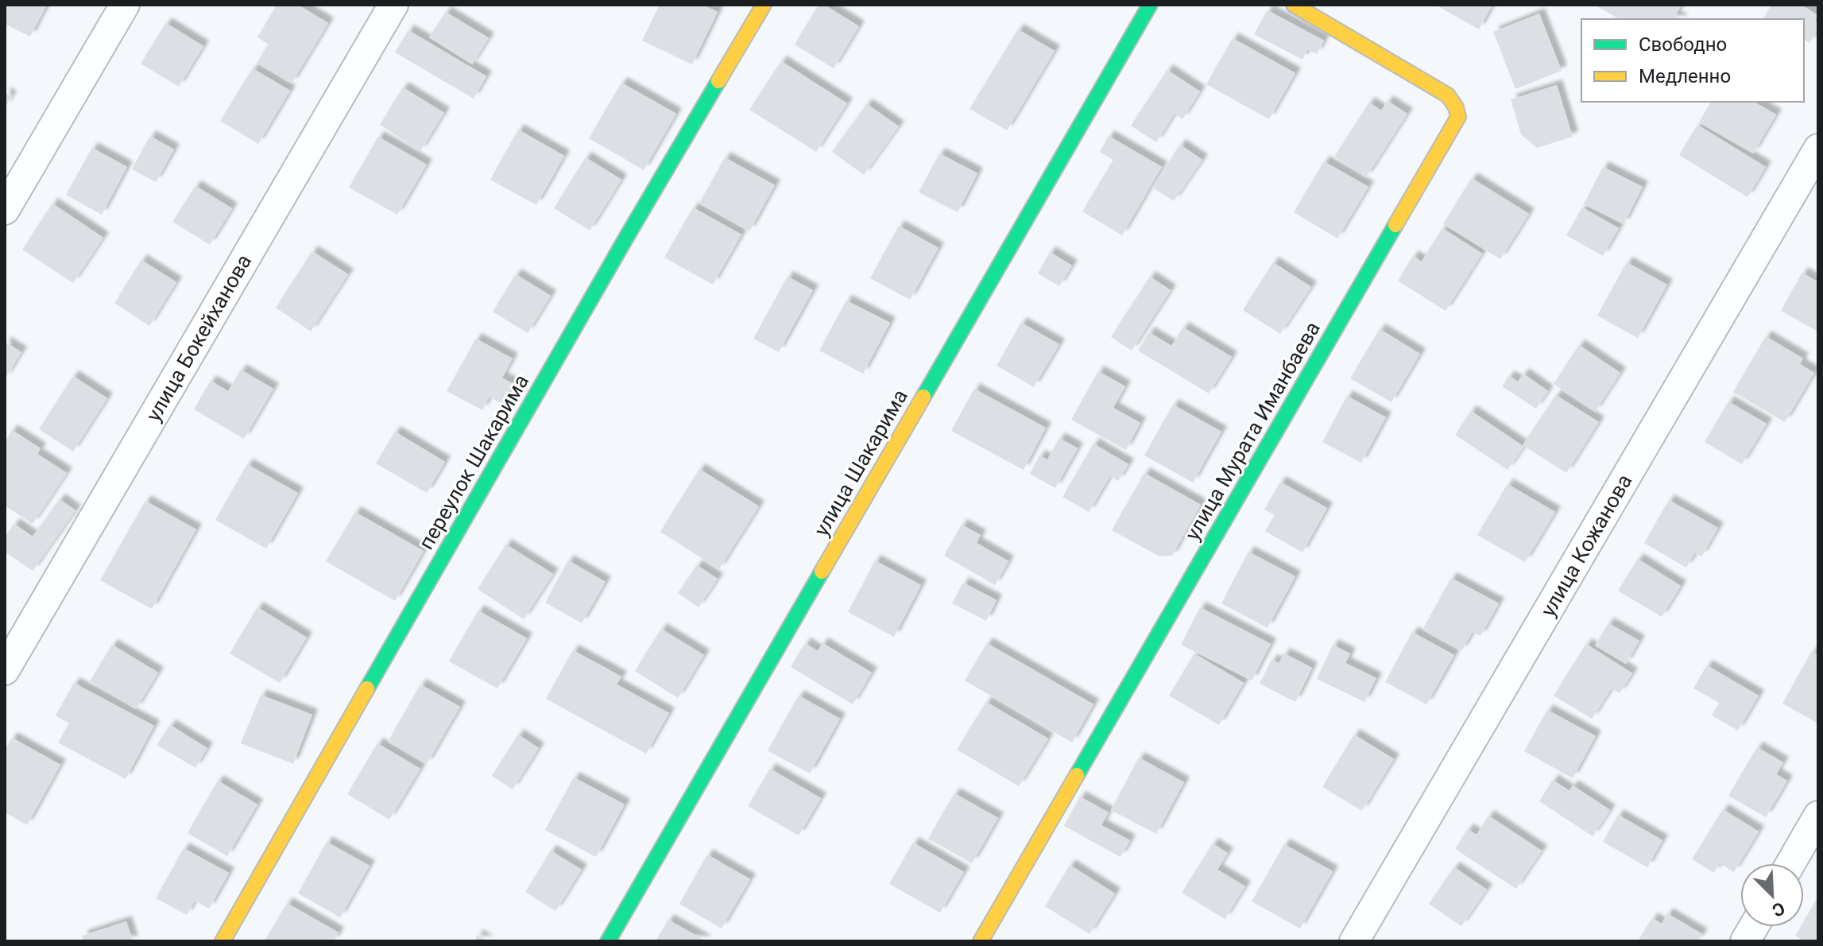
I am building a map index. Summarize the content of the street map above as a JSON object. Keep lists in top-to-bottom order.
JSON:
{
  "streets": {
    "street": [
      "улица Бокейханова",
      "улица Мурата Иманбаева",
      "переулок Шакарима",
      "улица Шакарима",
      "улица Кожанова"
    ]
  },
  "legend": ["Свободно", "Медленно"],
  "north": "bottom right"
}
